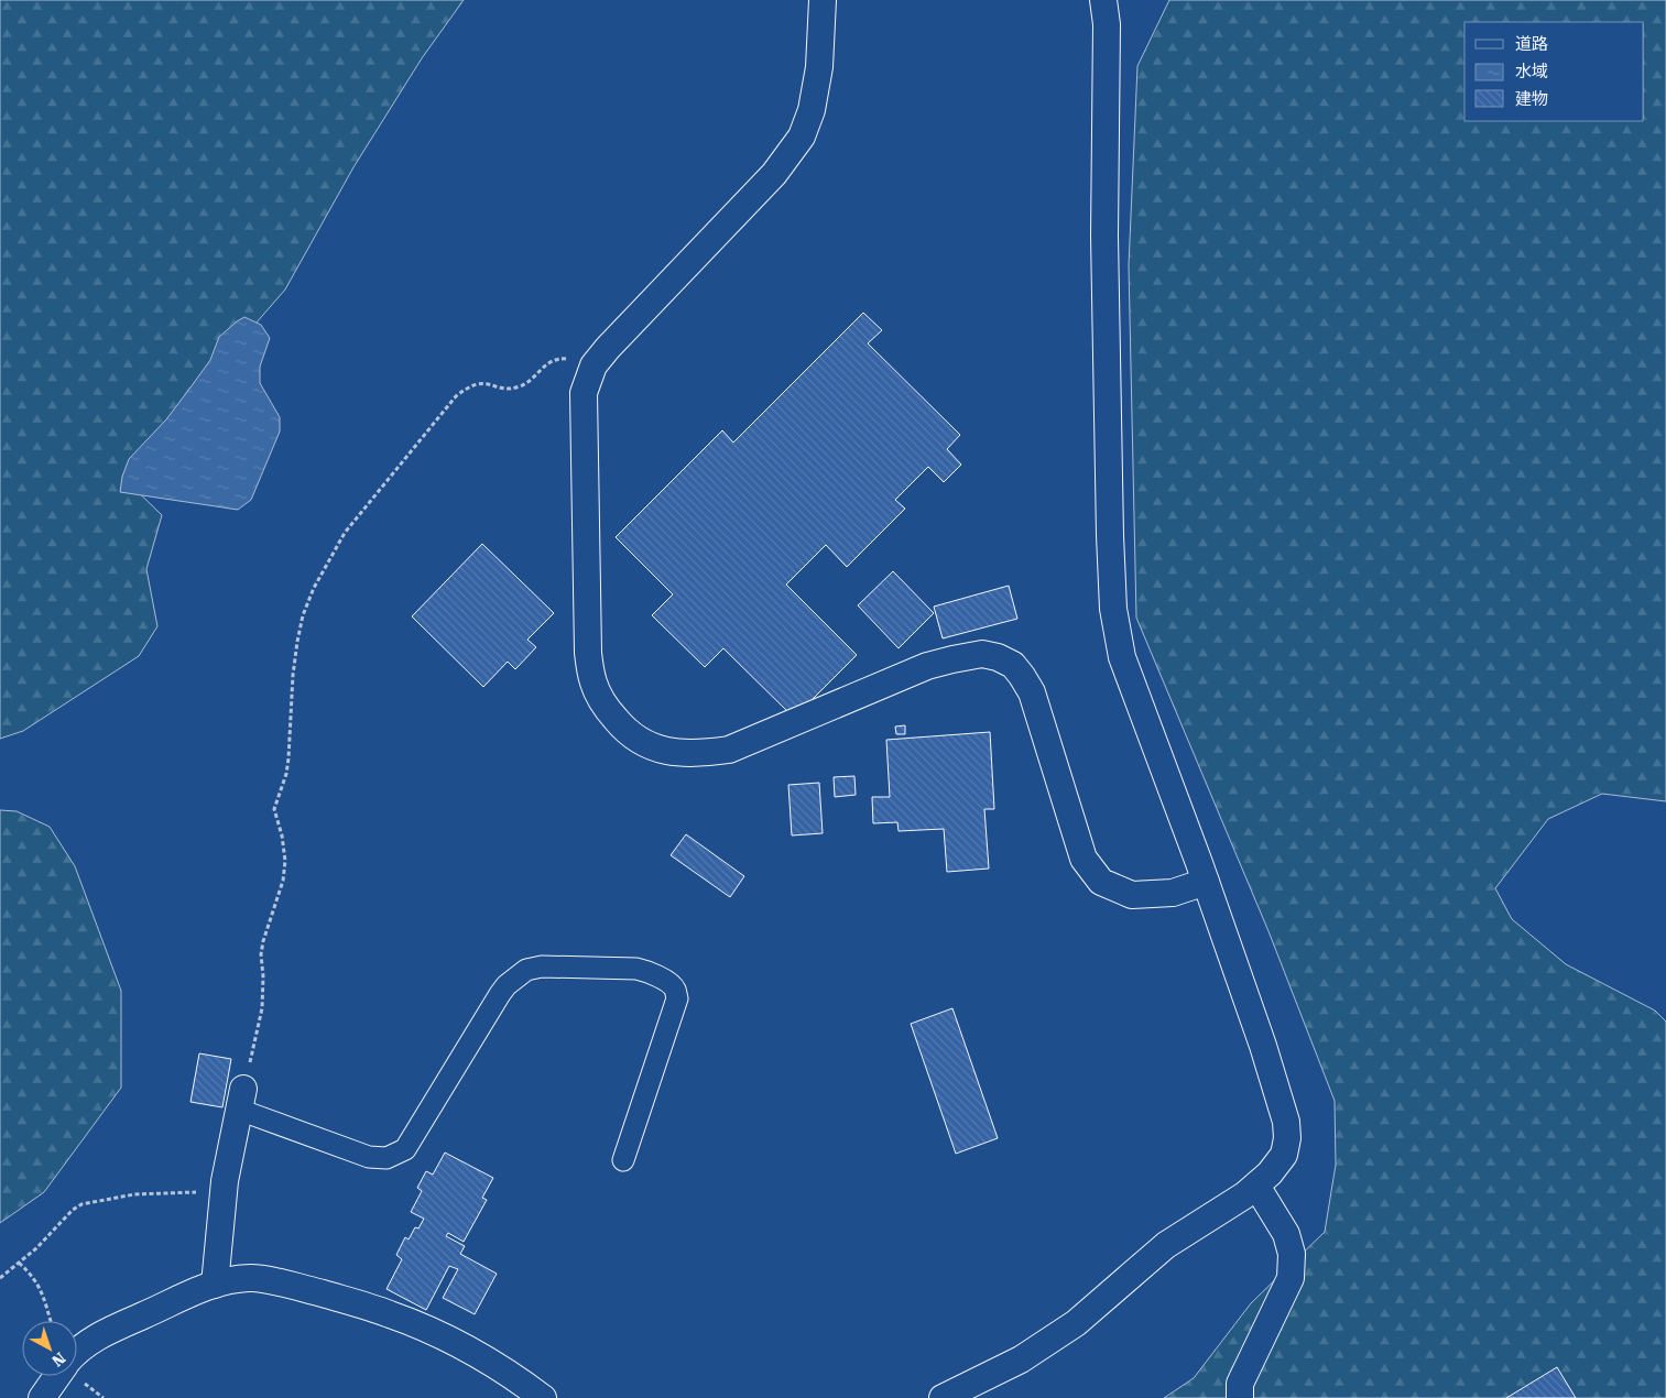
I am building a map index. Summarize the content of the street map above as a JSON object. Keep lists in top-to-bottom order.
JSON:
{
  "legend": ["道路", "水域", "建物"],
  "north": "bottom right"
}
